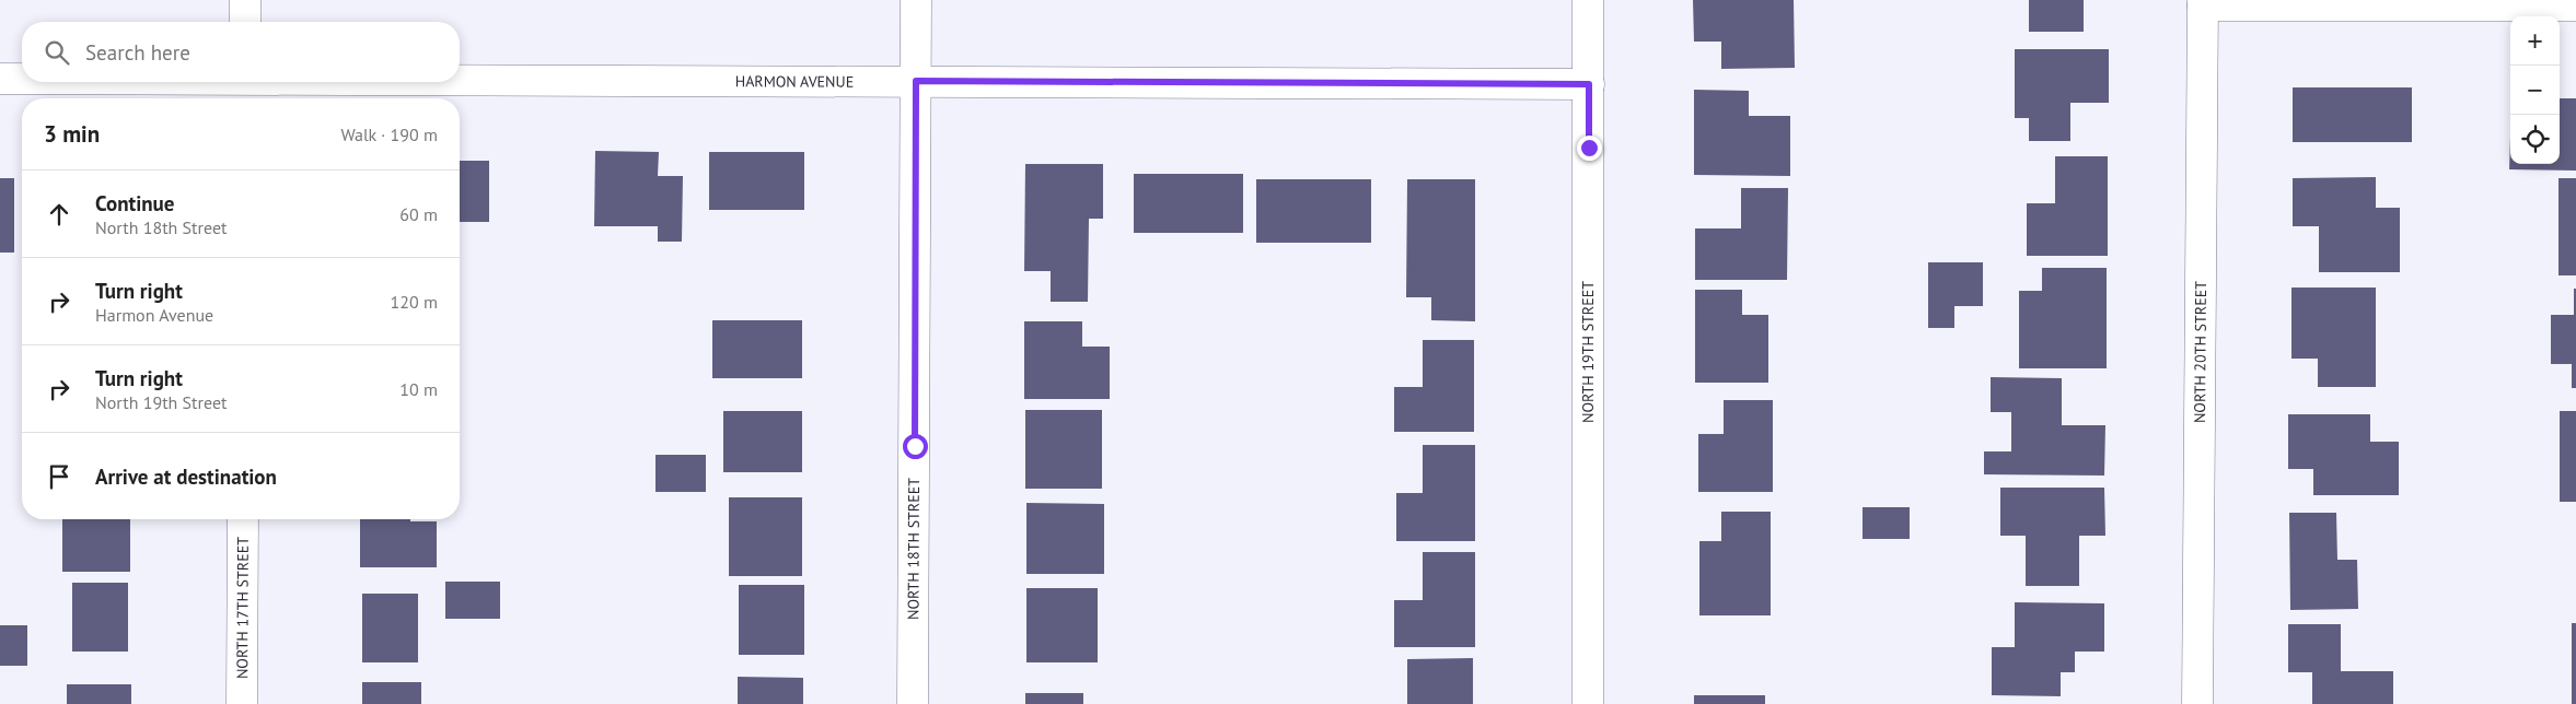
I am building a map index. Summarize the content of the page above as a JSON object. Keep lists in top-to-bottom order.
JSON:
{
  "streets": {
    "street": [
      "HARMON AVENUE",
      "NORTH 19TH STREET",
      "NORTH 20TH STREET",
      "NORTH 18TH STREET",
      "NORTH 17TH STREET"
    ]
  },
  "crossings": [
    ["HARMON AVENUE", "NORTH 19TH STREET"],
    ["HARMON AVENUE", "NORTH 18TH STREET"]
  ],
  "page": {
    "map_buttons": ["+", "−"],
    "search": "Search here",
    "heading": ["3 min", "Walk · 190 m"],
    "list": [
      ["Continue", "North 18th Street", "60 m"],
      ["Turn right", "Harmon Avenue", "120 m"],
      ["Turn right", "North 19th Street", "10 m"],
      "Arrive at destination"
    ]
  }
}
